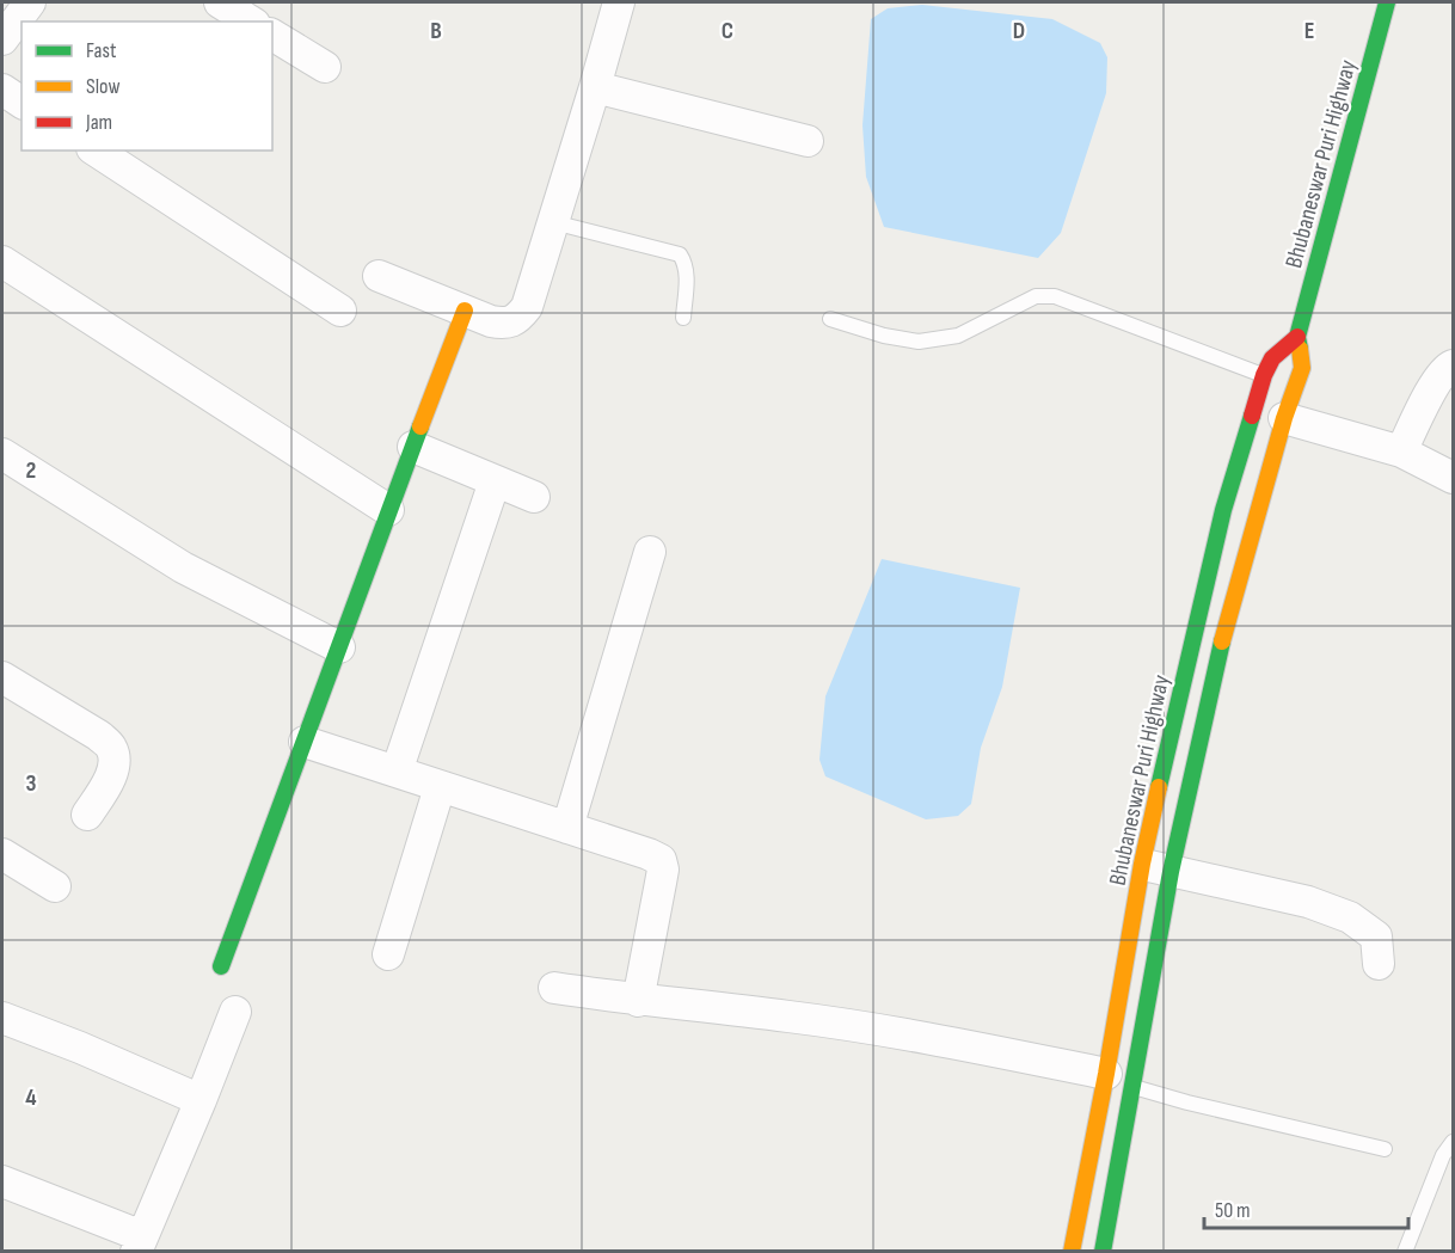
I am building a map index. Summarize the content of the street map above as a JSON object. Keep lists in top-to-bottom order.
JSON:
{
  "streets": {
    "main road": ["Bhubaneswar Puri Highway"]
  },
  "legend": ["Fast", "Slow", "Jam"],
  "scale_bar": "50 m",
  "grid": {
    "columns": [
      "B",
      "C",
      "D",
      "E"
    ],
    "rows": ["2", "3", "4"]
  }
}
